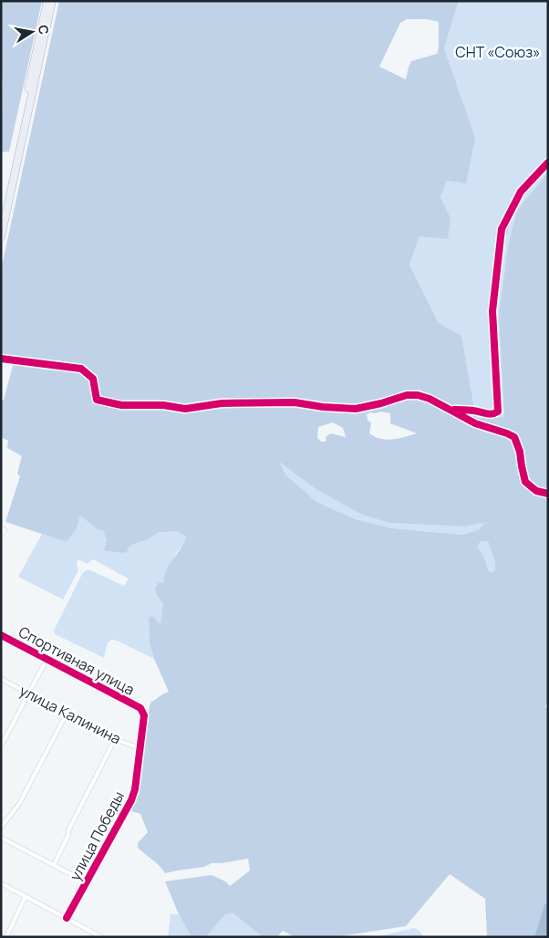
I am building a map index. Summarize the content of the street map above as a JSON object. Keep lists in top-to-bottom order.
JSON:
{
  "streets": {
    "street": ["Спортивная улица", "улица Калинина", "улица Победы"]
  },
  "crossings": [
    ["Спортивная улица", "улица Победы"],
    ["улица Калинина", "улица Победы"]
  ],
  "parks": ["СНТ «Союз»"],
  "north": "right"
}
